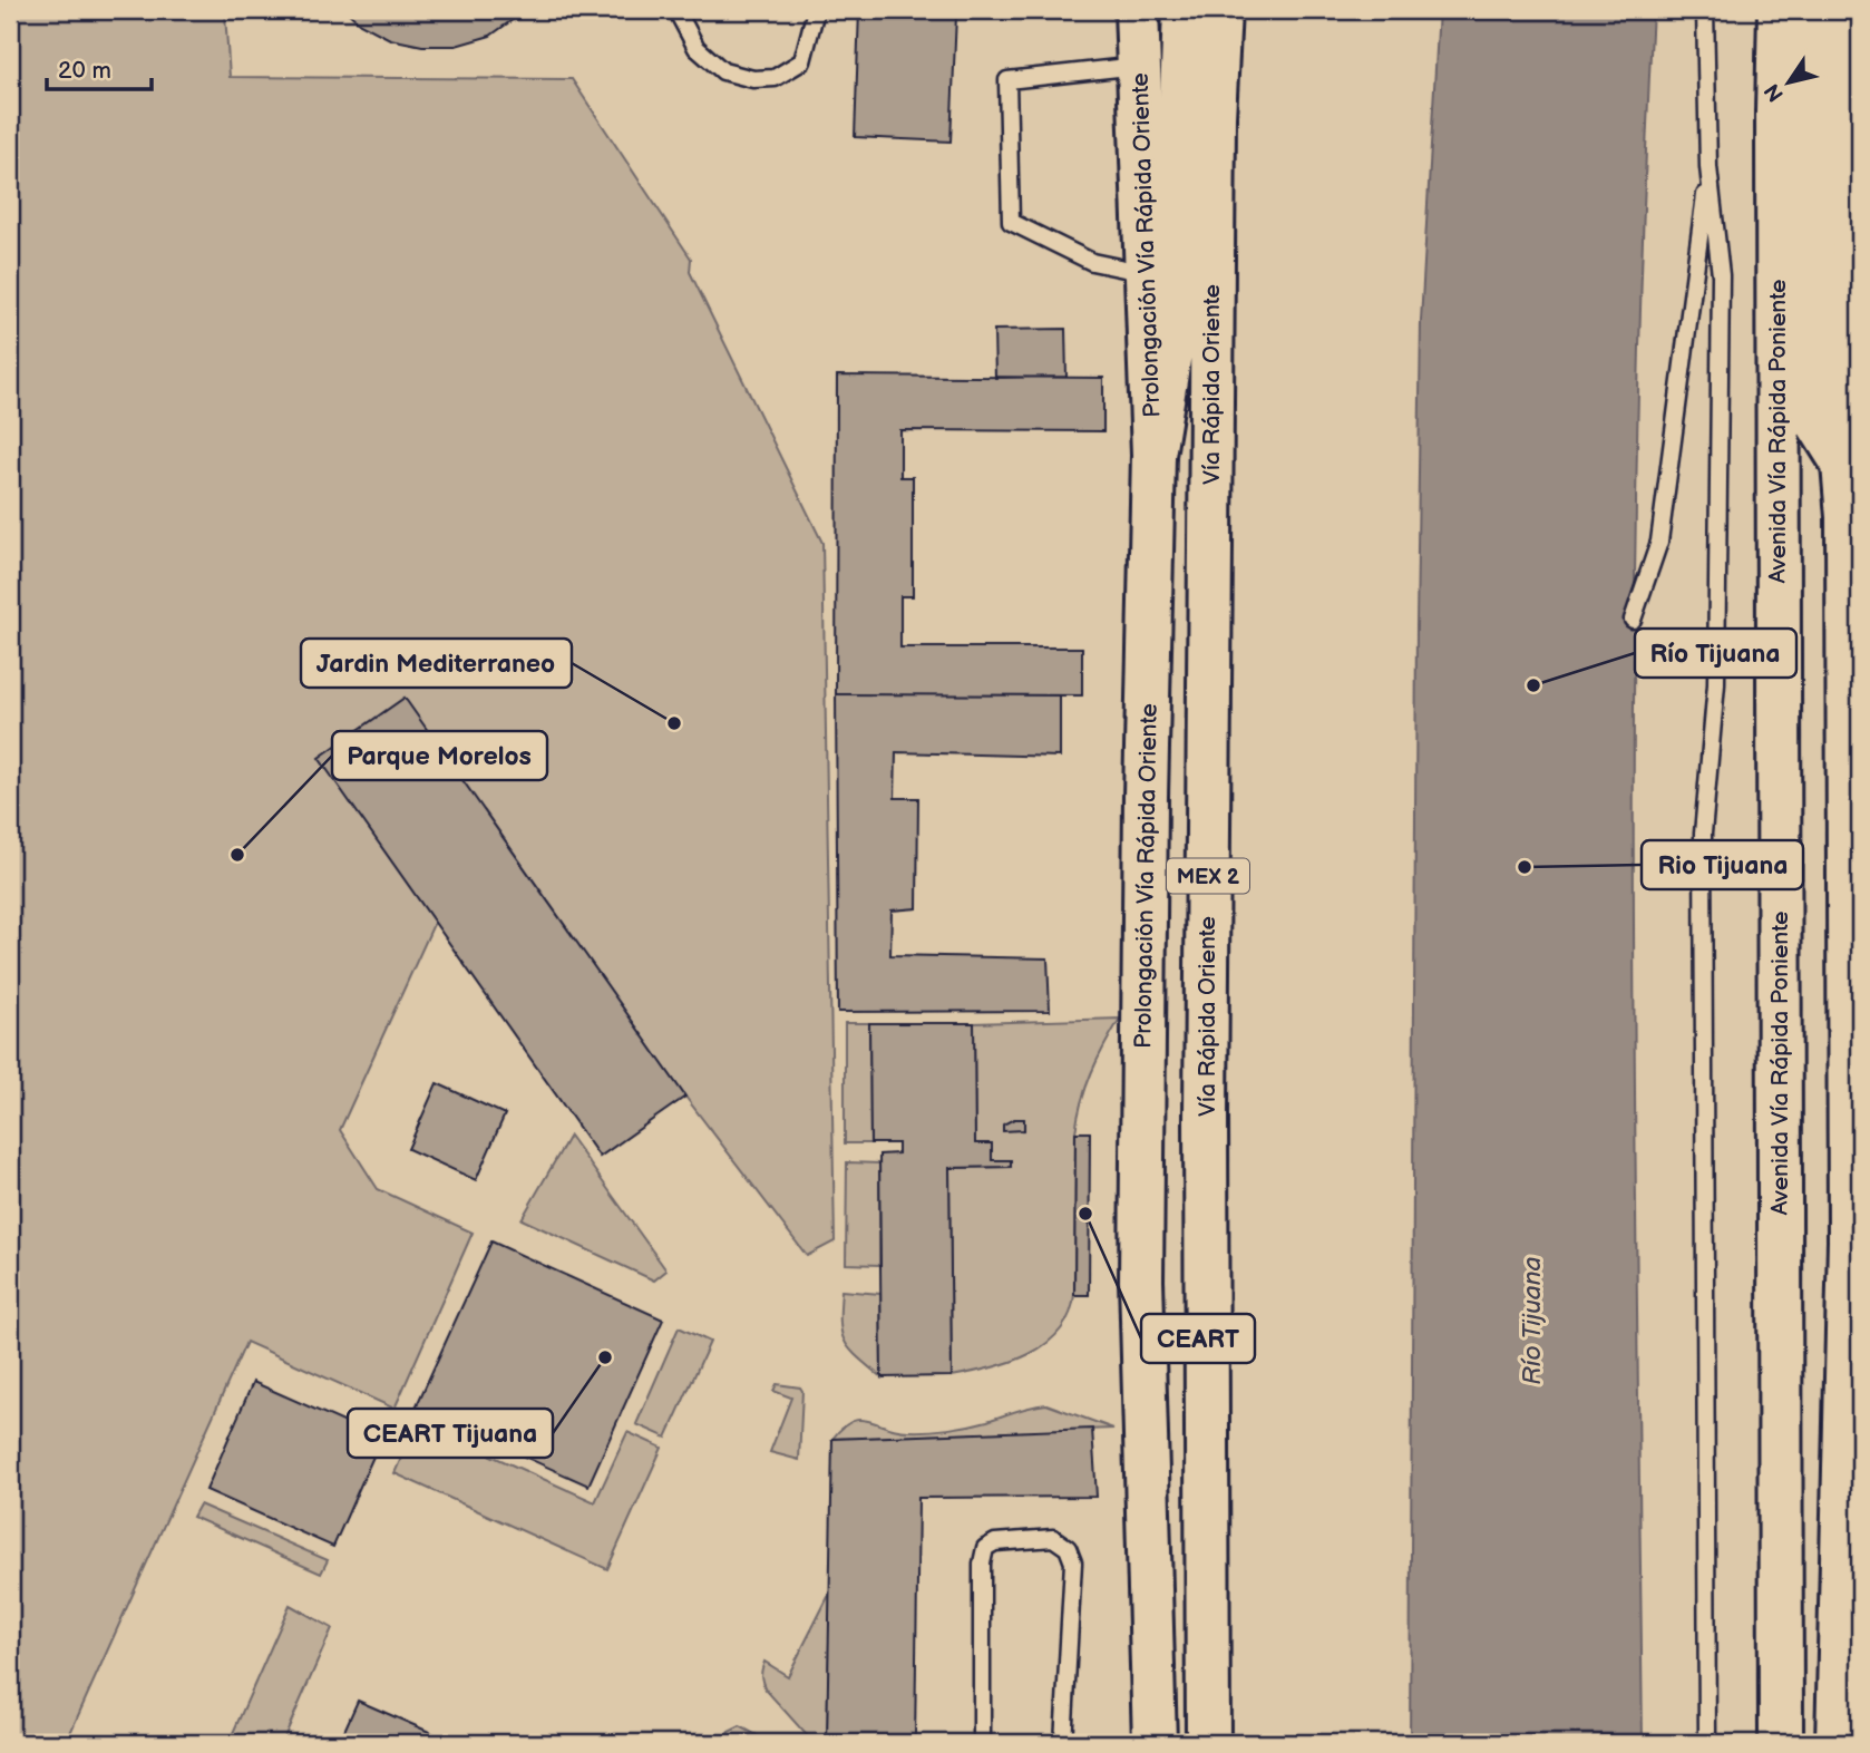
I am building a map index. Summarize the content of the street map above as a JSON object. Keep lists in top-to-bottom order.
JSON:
{
  "streets": {
    "main road": [
      "Prolongación Vía Rápida Oriente",
      "Vía Rápida Oriente",
      "Avenida Vía Rápida Poniente",
      "MEX 2"
    ]
  },
  "water": ["Río Tijuana"],
  "places": [
    "Río Tijuana",
    "Jardin Mediterraneo",
    "Parque Morelos",
    "Rio Tijuana",
    "CEART",
    "CEART Tijuana"
  ],
  "scale_bar": "20 m",
  "north": "bottom left"
}
